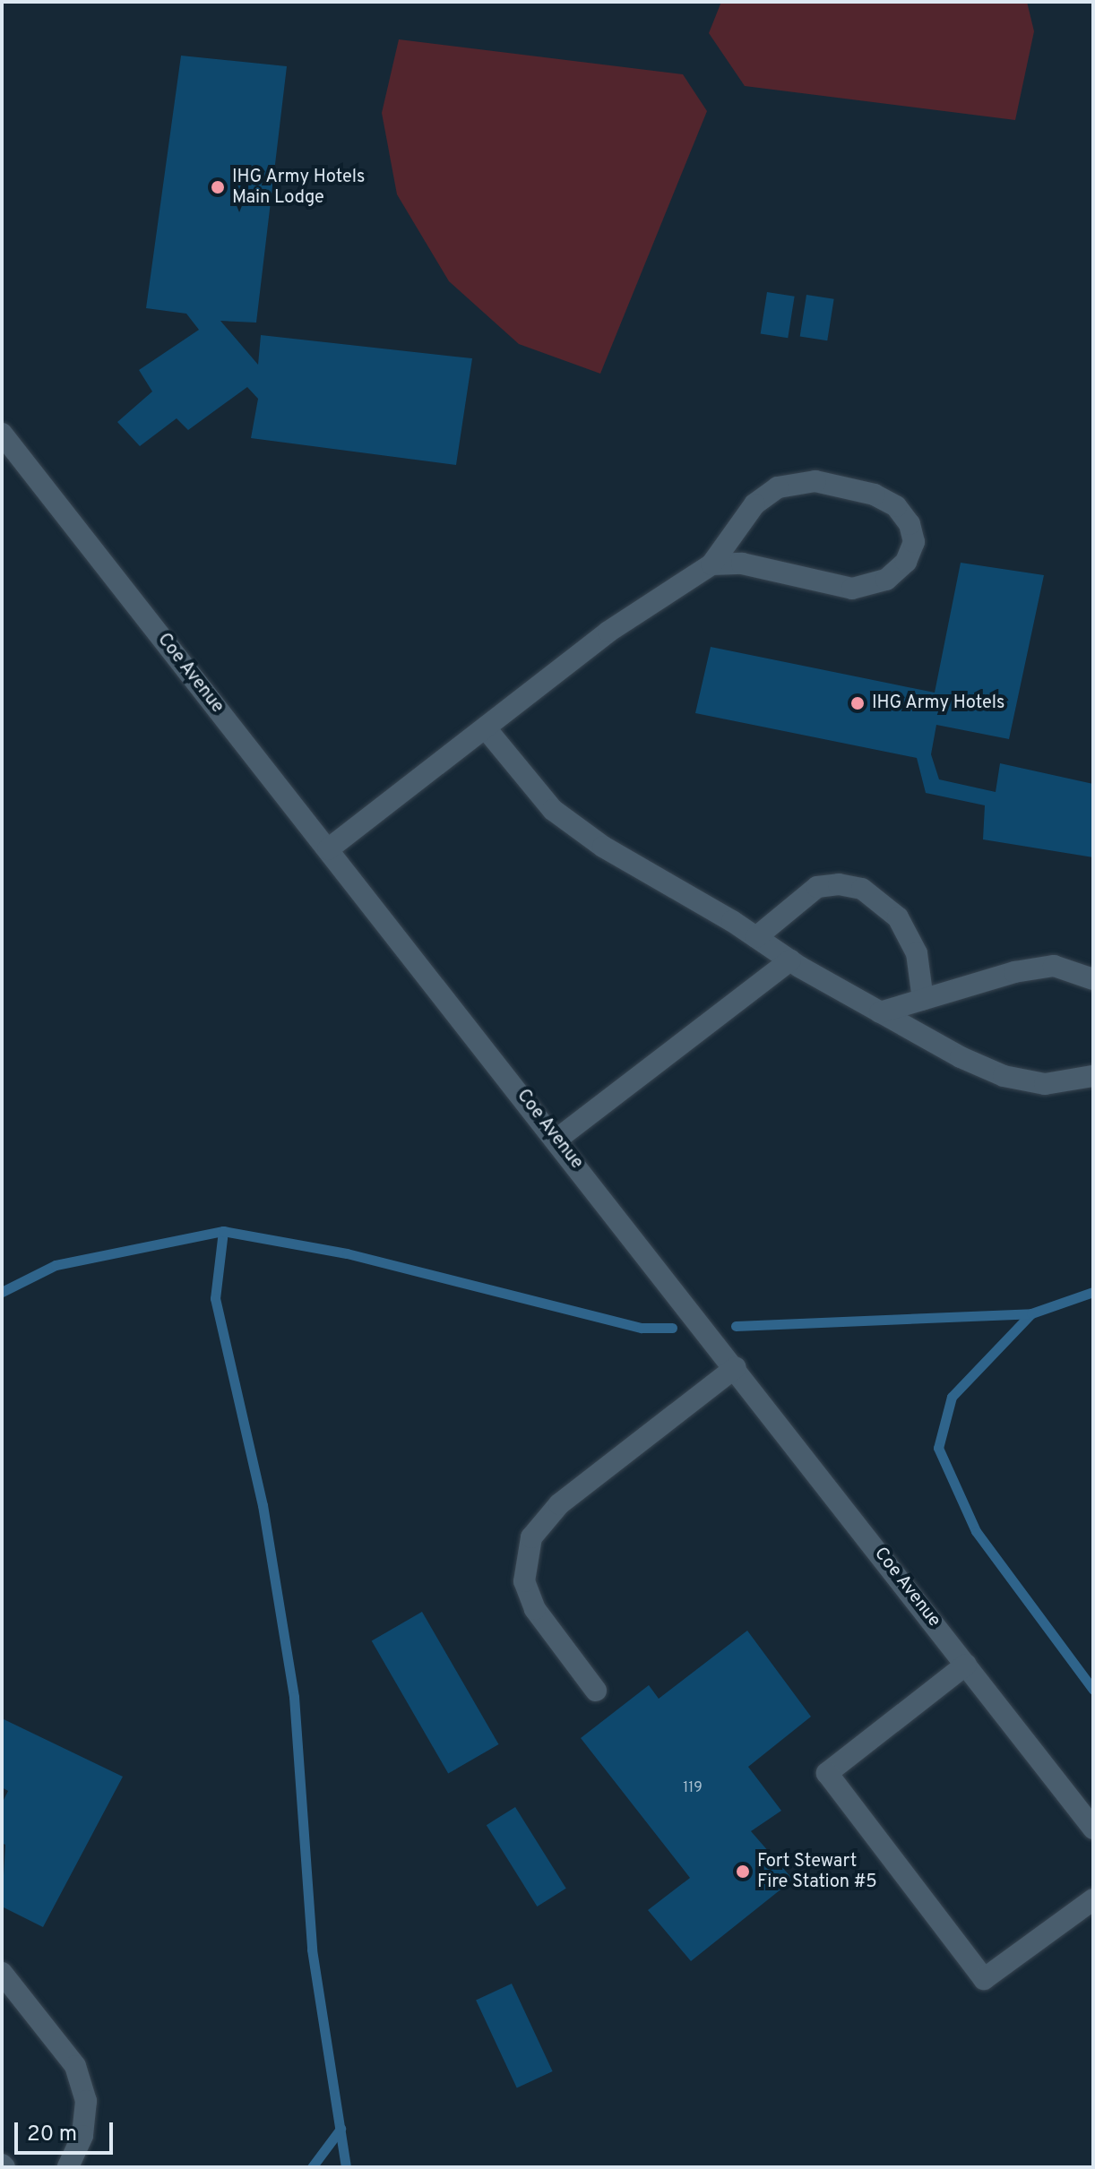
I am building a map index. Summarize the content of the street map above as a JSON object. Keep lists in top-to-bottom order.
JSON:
{
  "streets": {
    "street": ["Coe Avenue"]
  },
  "places": ["IHG Army Hotels Main Lodge", "IHG Army Hotels", "Fort Stewart Fire Station #5"],
  "house_numbers": ["119"],
  "scale_bar": "20 m"
}
